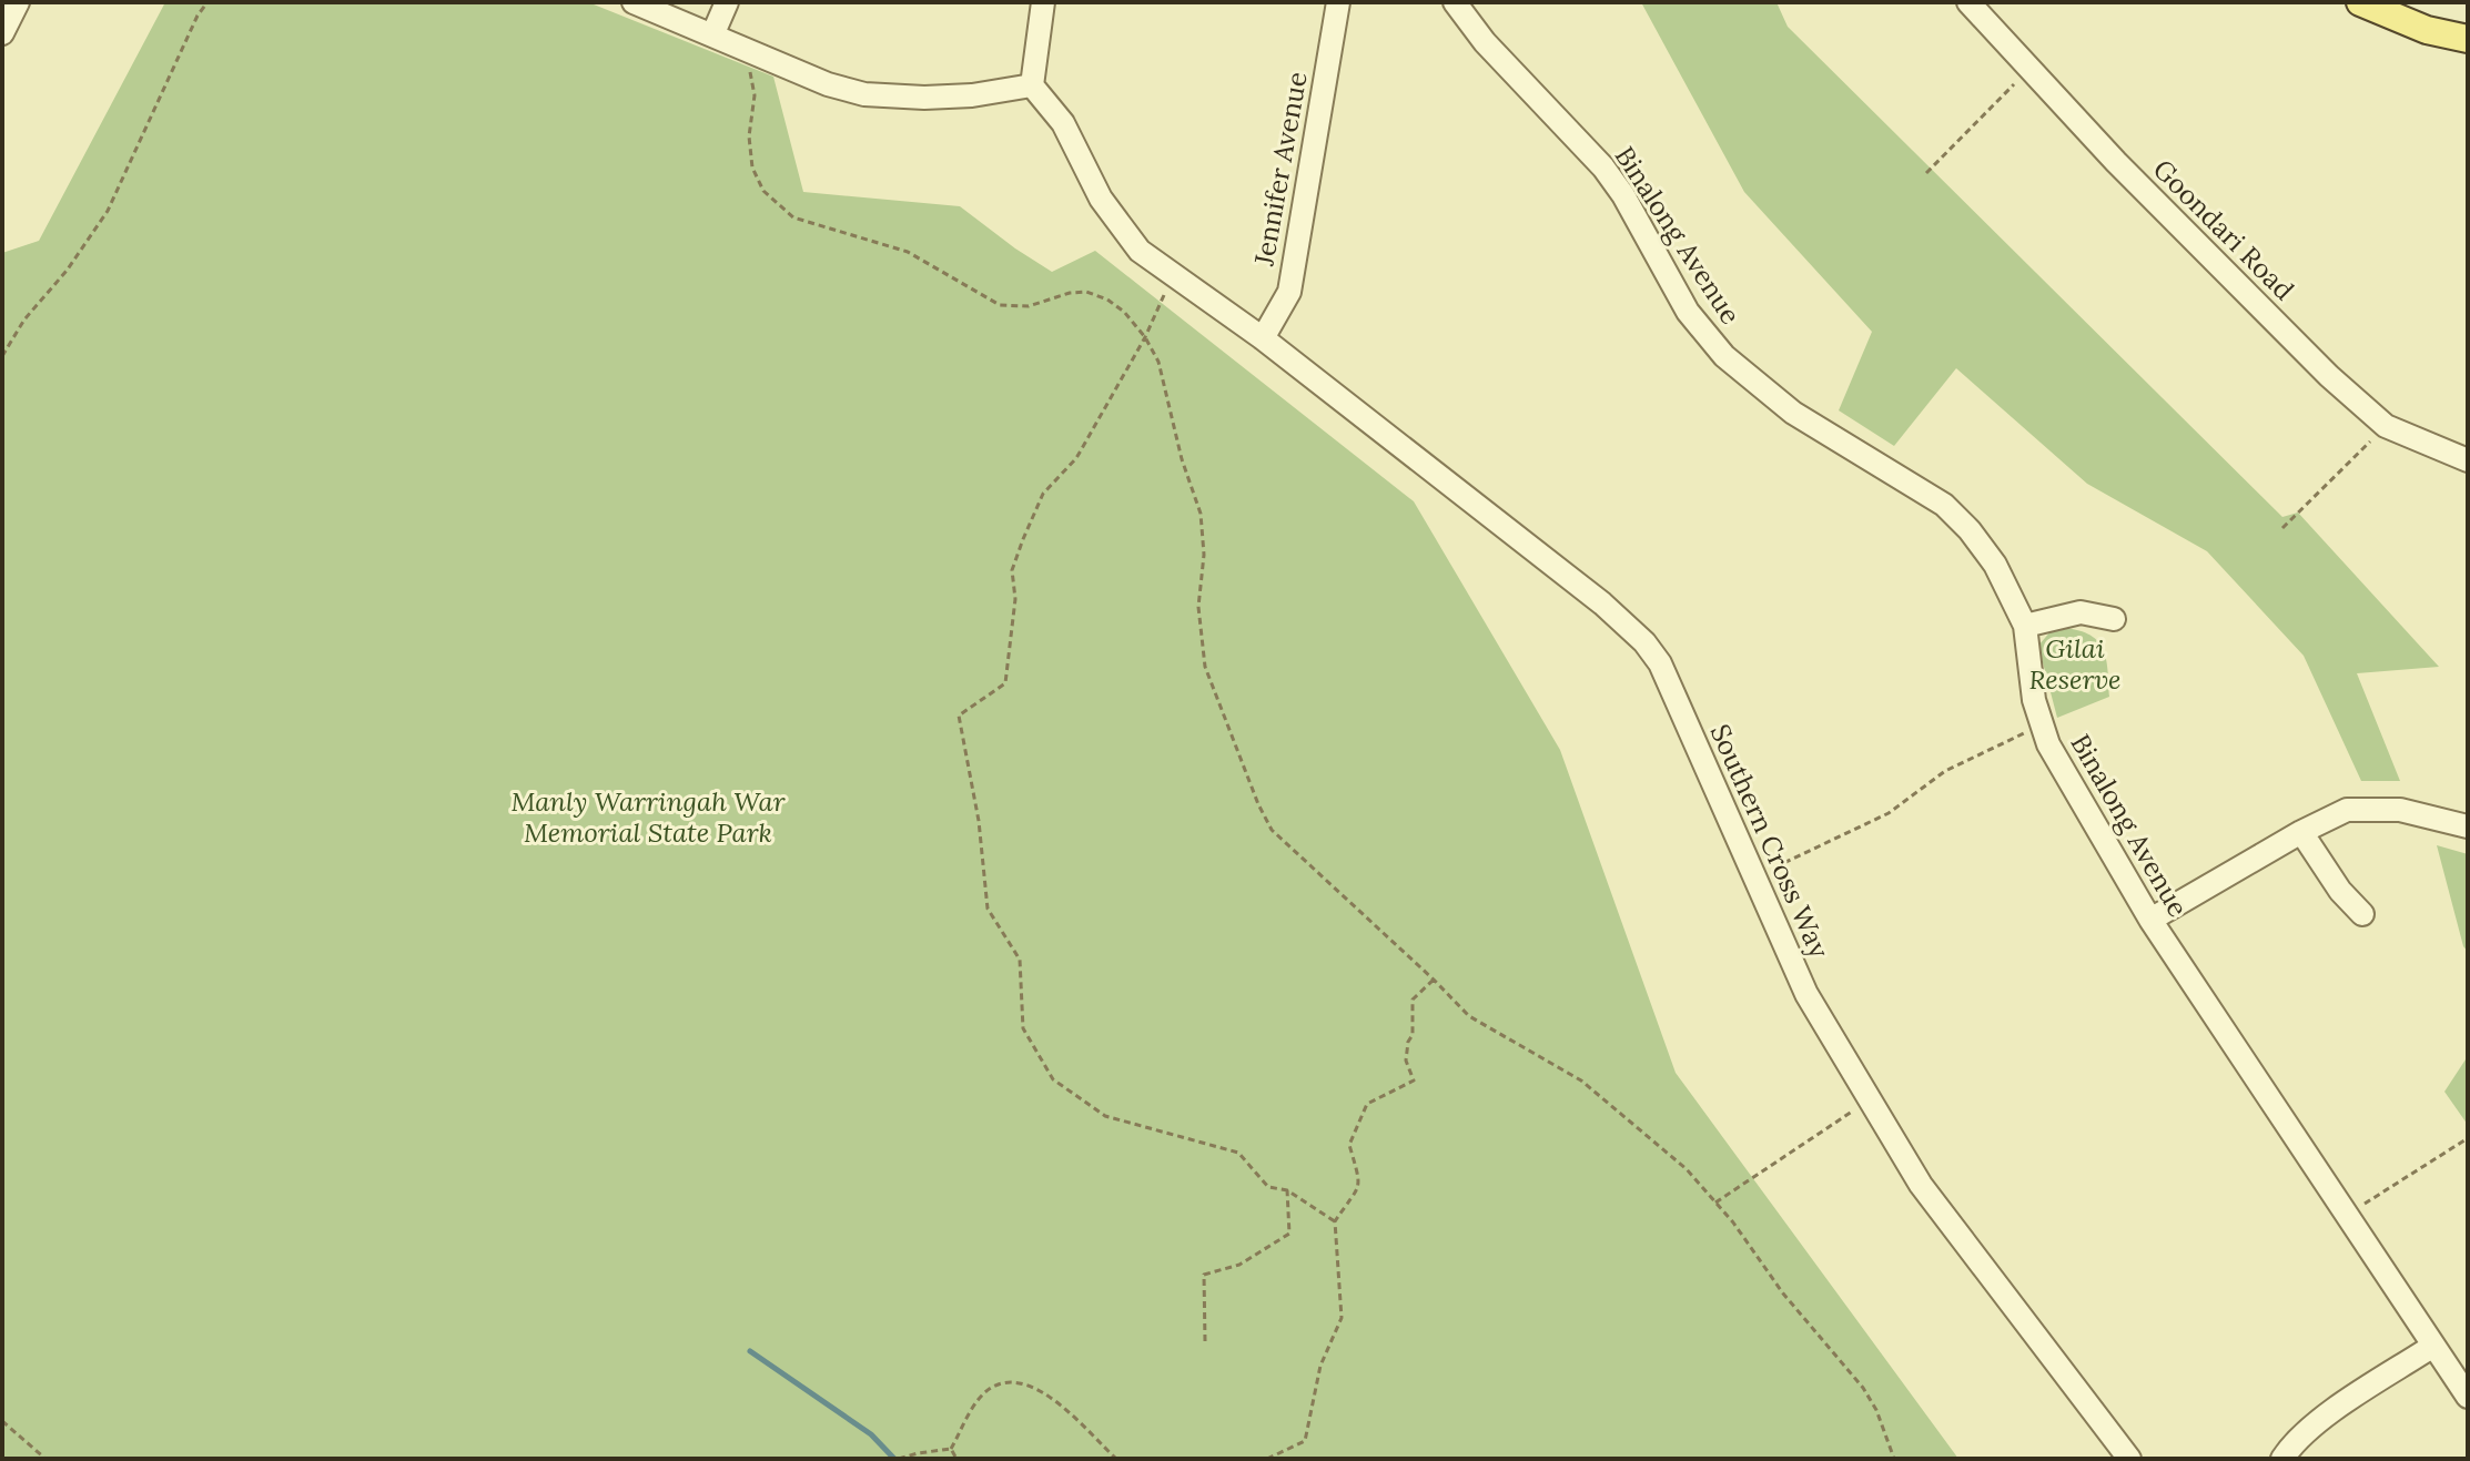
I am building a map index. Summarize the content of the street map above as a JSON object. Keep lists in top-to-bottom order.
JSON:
{
  "streets": {
    "street": [
      "Jennifer Avenue",
      "Goondari Road",
      "Binalong Avenue",
      "Southern Cross Way"
    ]
  },
  "crossings": [
    ["Jennifer Avenue", "Southern Cross Way"]
  ],
  "parks": ["Gilai Reserve", "Manly Warringah War Memorial State Park"]
}
